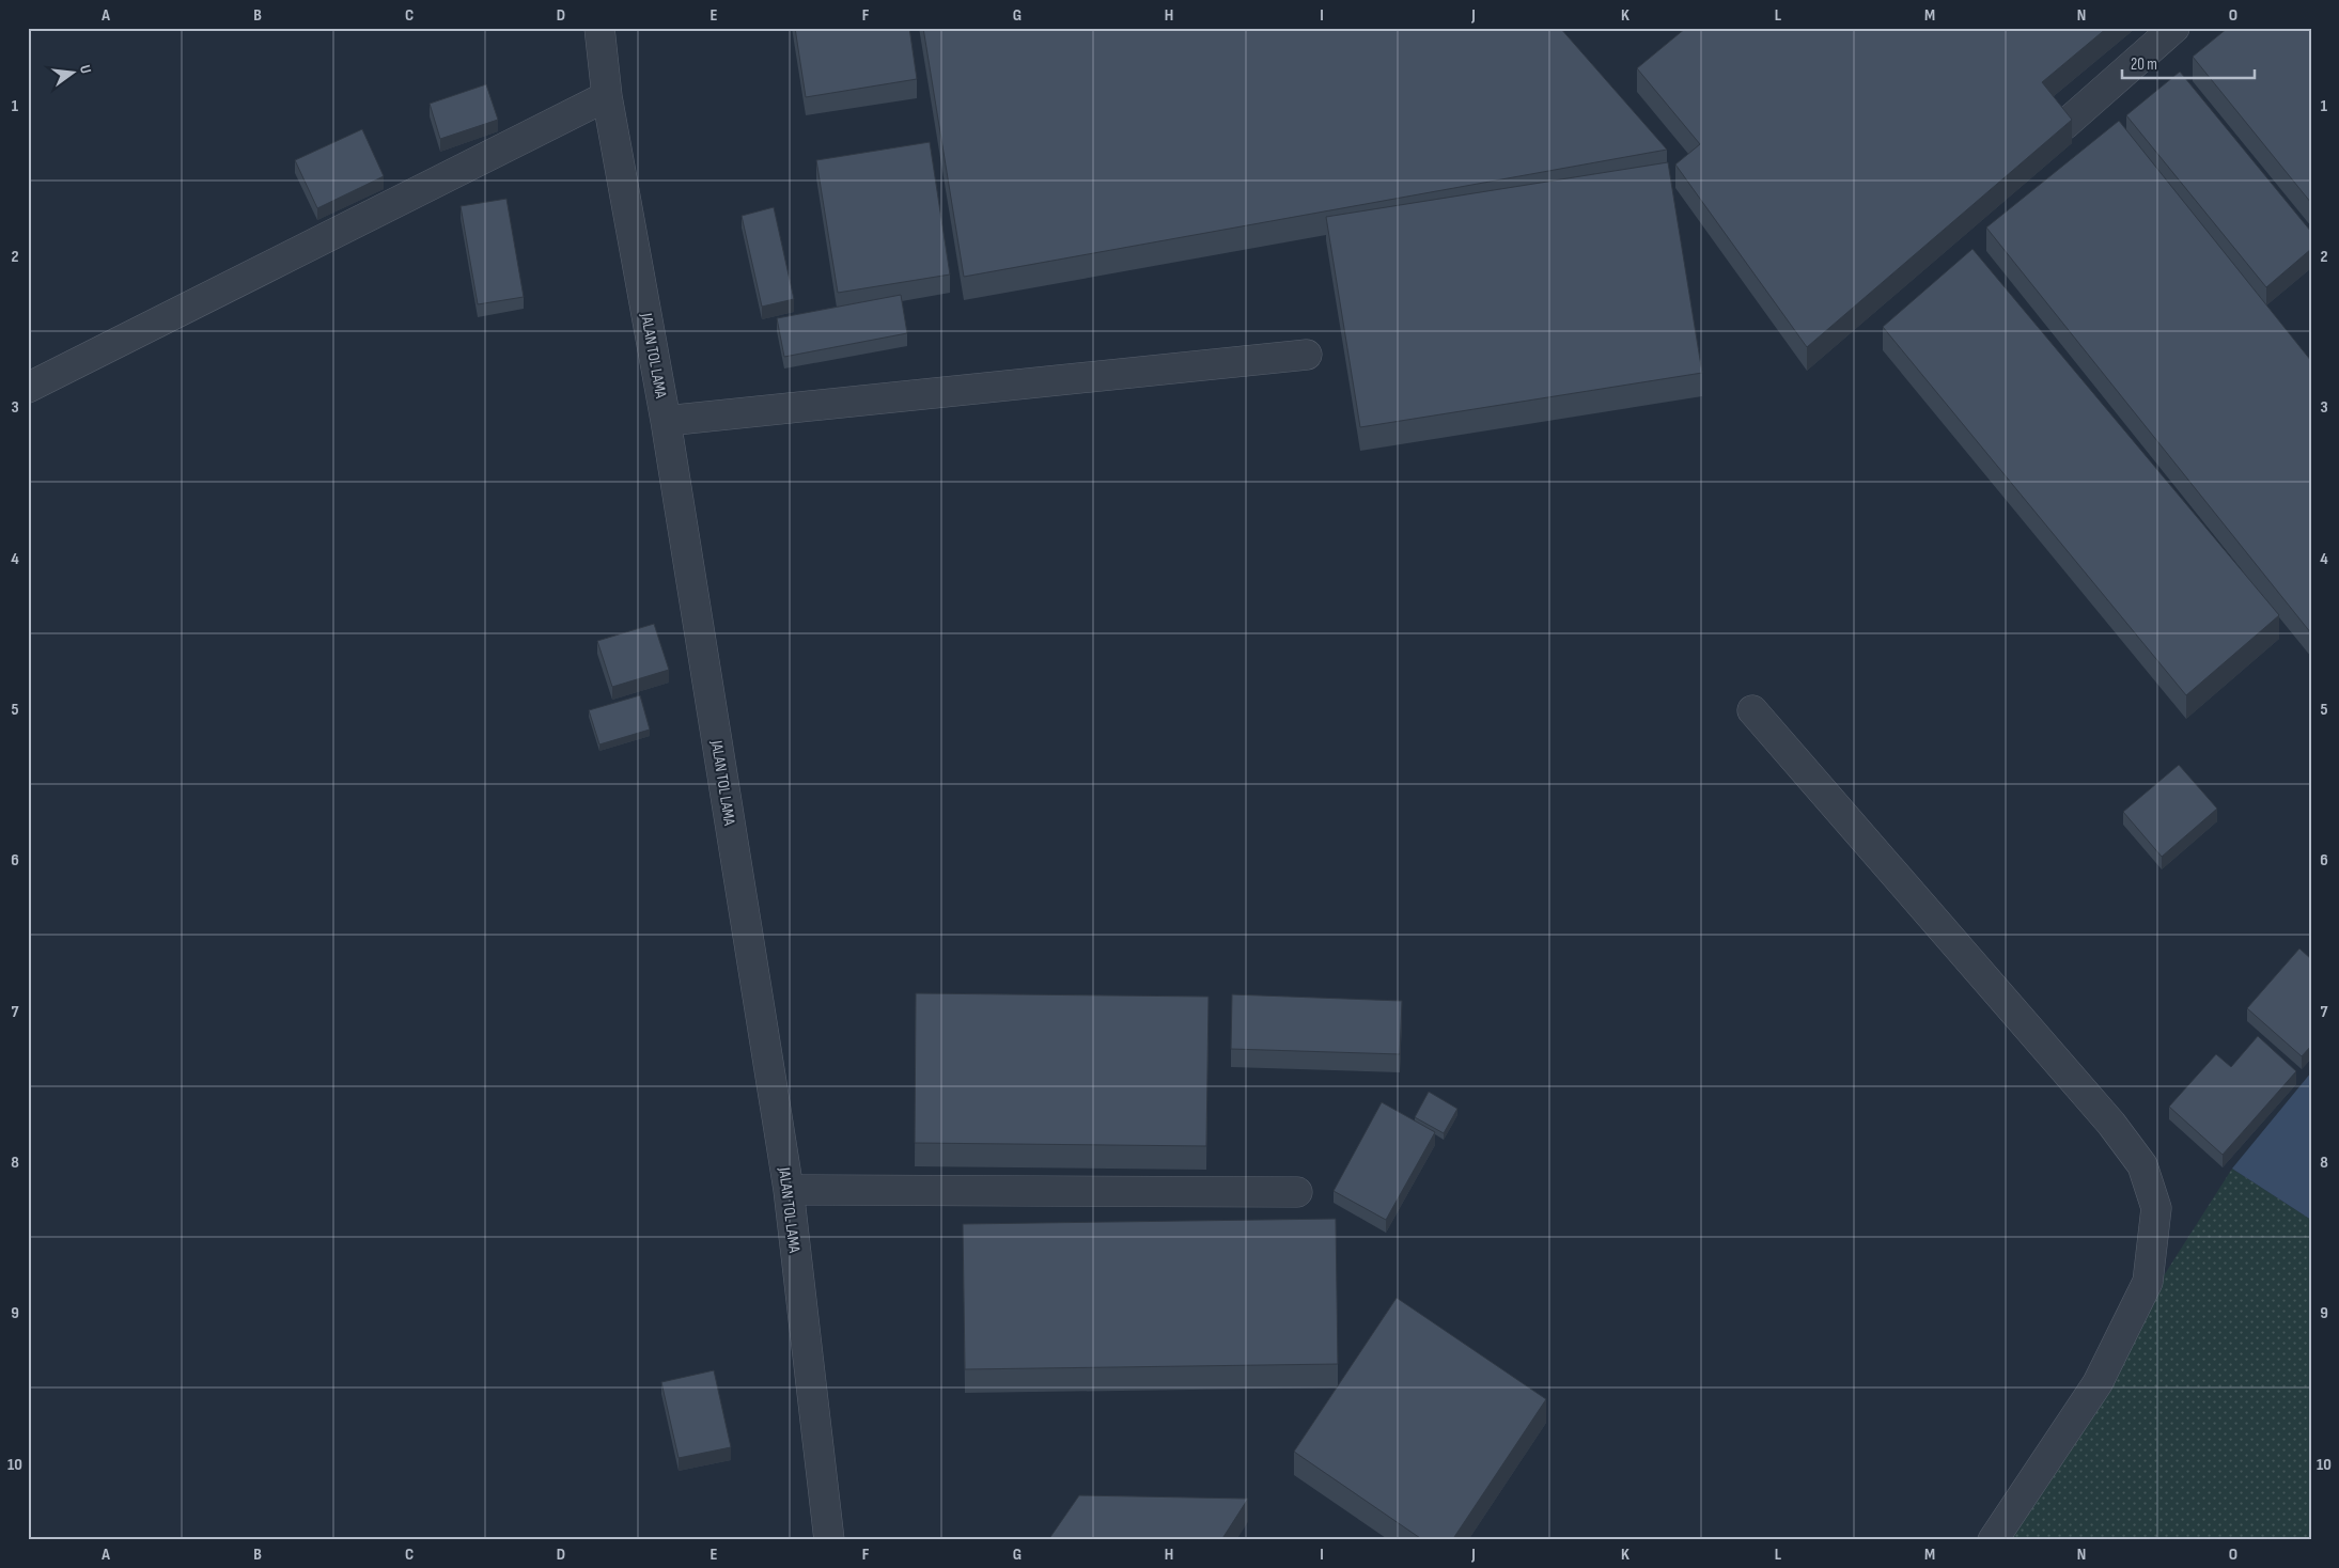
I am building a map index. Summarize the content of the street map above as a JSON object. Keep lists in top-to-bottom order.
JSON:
{
  "streets": {
    "street": ["JALAN TOL LAMA"]
  },
  "scale_bar": "20 m",
  "north": "right",
  "grid": {
    "columns": [
      "A",
      "B",
      "C",
      "D",
      "E",
      "F",
      "G",
      "H",
      "I",
      "J",
      "K",
      "L",
      "M",
      "N",
      "O"
    ],
    "rows": [
      "1",
      "2",
      "3",
      "4",
      "5",
      "6",
      "7",
      "8",
      "9",
      "10"
    ]
  }
}
